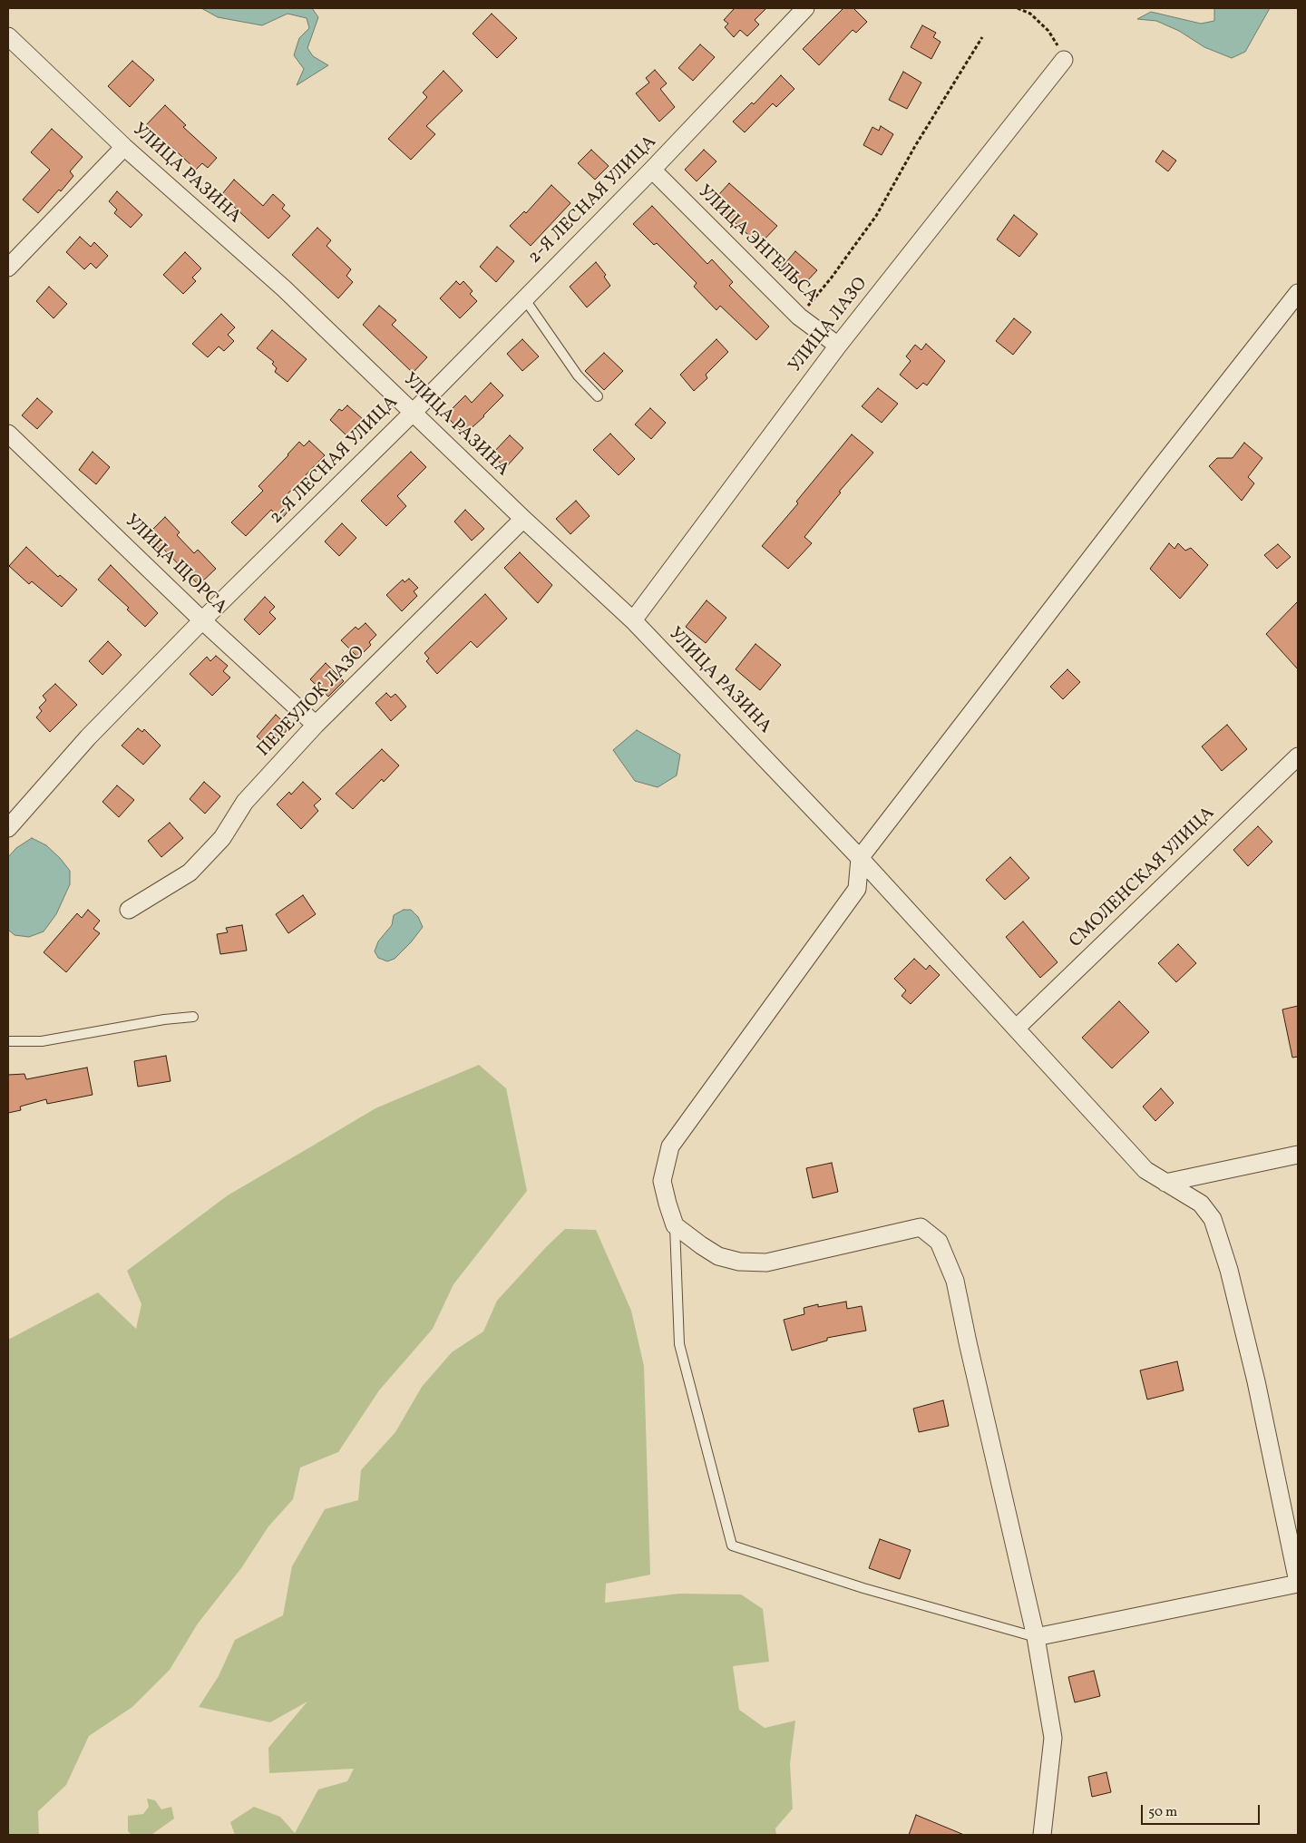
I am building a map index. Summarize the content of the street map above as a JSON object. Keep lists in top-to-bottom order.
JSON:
{
  "streets": {
    "street": [
      "УЛИЦА РАЗИНА",
      "2-Я ЛЕСНАЯ УЛИЦА",
      "УЛИЦА ЭНГЕЛЬСА",
      "УЛИЦА ЛАЗО",
      "УЛИЦА ЩОРСА",
      "ПЕРЕУЛОК ЛАЗО",
      "СМОЛЕНСКАЯ УЛИЦА"
    ]
  },
  "crossings": [
    ["УЛИЦА РАЗИНА", "2-Я ЛЕСНАЯ УЛИЦА"],
    ["УЛИЦА РАЗИНА", "УЛИЦА ЛАЗО"],
    ["УЛИЦА РАЗИНА", "ПЕРЕУЛОК ЛАЗО"],
    ["УЛИЦА РАЗИНА", "СМОЛЕНСКАЯ УЛИЦА"],
    ["2-Я ЛЕСНАЯ УЛИЦА", "УЛИЦА ЭНГЕЛЬСА"],
    ["2-Я ЛЕСНАЯ УЛИЦА", "УЛИЦА ЩОРСА"],
    ["УЛИЦА ЭНГЕЛЬСА", "УЛИЦА ЛАЗО"],
    ["УЛИЦА ЩОРСА", "ПЕРЕУЛОК ЛАЗО"]
  ],
  "scale_bar": "50 m"
}
